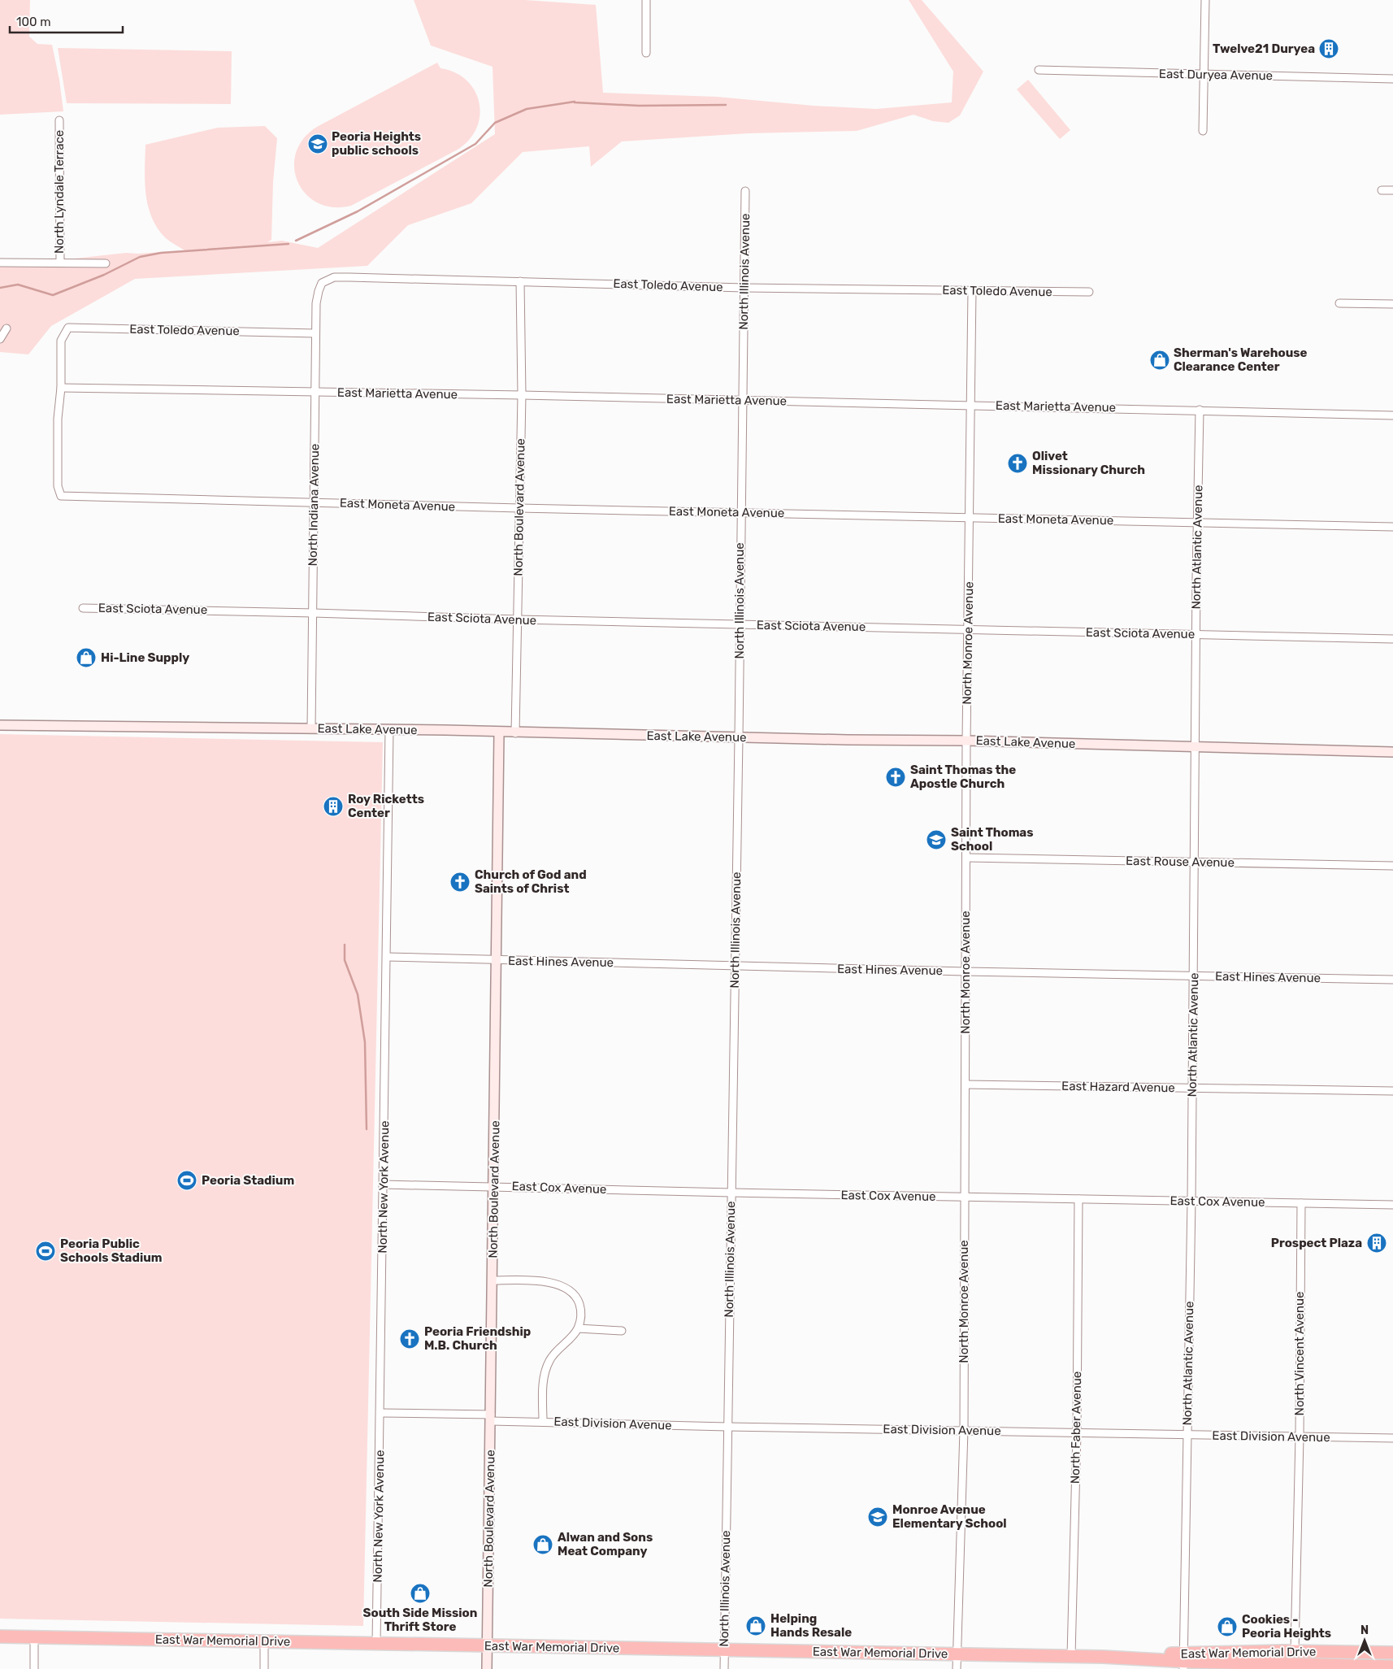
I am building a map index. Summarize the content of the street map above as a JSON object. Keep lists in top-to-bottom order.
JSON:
{
  "streets": {
    "highway": ["East War Memorial Drive"],
    "street": [
      "East Duryea Avenue",
      "North Lyndale Terrace",
      "North Illinois Avenue",
      "East Toledo Avenue",
      "East Marietta Avenue",
      "North Indiana Avenue",
      "East Moneta Avenue",
      "North Boulevard Avenue",
      "North Atlantic Avenue",
      "East Sciota Avenue",
      "North Monroe Avenue",
      "East Lake Avenue",
      "East Rouse Avenue",
      "East Hines Avenue",
      "East Hazard Avenue",
      "North New York Avenue",
      "East Cox Avenue",
      "North Vincent Avenue",
      "East Division Avenue",
      "North Faber Avenue"
    ]
  },
  "crossings": [
    ["North Illinois Avenue", "East Toledo Avenue"],
    ["North Illinois Avenue", "East Marietta Avenue"],
    ["North Illinois Avenue", "East Moneta Avenue"],
    ["North Illinois Avenue", "East Sciota Avenue"],
    ["North Illinois Avenue", "East Lake Avenue"],
    ["North Illinois Avenue", "East Hines Avenue"],
    ["North Illinois Avenue", "East Cox Avenue"],
    ["North Illinois Avenue", "East Division Avenue"],
    ["North Illinois Avenue", "East War Memorial Drive"],
    ["East Toledo Avenue", "East Marietta Avenue"],
    ["East Toledo Avenue", "North Indiana Avenue"],
    ["East Toledo Avenue", "East Moneta Avenue"],
    ["East Toledo Avenue", "North Boulevard Avenue"],
    ["East Toledo Avenue", "North Monroe Avenue"],
    ["East Marietta Avenue", "North Indiana Avenue"],
    ["East Marietta Avenue", "East Moneta Avenue"],
    ["East Marietta Avenue", "North Boulevard Avenue"],
    ["East Marietta Avenue", "North Atlantic Avenue"],
    ["East Marietta Avenue", "North Monroe Avenue"],
    ["North Indiana Avenue", "East Moneta Avenue"],
    ["North Indiana Avenue", "East Sciota Avenue"],
    ["North Indiana Avenue", "East Lake Avenue"],
    ["East Moneta Avenue", "North Boulevard Avenue"],
    ["East Moneta Avenue", "North Atlantic Avenue"],
    ["East Moneta Avenue", "North Monroe Avenue"],
    ["North Boulevard Avenue", "East Sciota Avenue"],
    ["North Boulevard Avenue", "East Lake Avenue"],
    ["North Boulevard Avenue", "East Hines Avenue"],
    ["North Boulevard Avenue", "East Cox Avenue"],
    ["North Boulevard Avenue", "East Division Avenue"],
    ["North Boulevard Avenue", "East War Memorial Drive"],
    ["North Atlantic Avenue", "East Sciota Avenue"],
    ["North Atlantic Avenue", "East Lake Avenue"],
    ["North Atlantic Avenue", "East Rouse Avenue"],
    ["North Atlantic Avenue", "East Hines Avenue"],
    ["North Atlantic Avenue", "East Hazard Avenue"],
    ["North Atlantic Avenue", "East Cox Avenue"],
    ["North Atlantic Avenue", "East Division Avenue"],
    ["North Atlantic Avenue", "East War Memorial Drive"],
    ["East Sciota Avenue", "North Monroe Avenue"],
    ["North Monroe Avenue", "East Lake Avenue"],
    ["North Monroe Avenue", "East Rouse Avenue"],
    ["North Monroe Avenue", "East Hines Avenue"],
    ["North Monroe Avenue", "East Hazard Avenue"],
    ["North Monroe Avenue", "East Cox Avenue"],
    ["North Monroe Avenue", "East Division Avenue"],
    ["North Monroe Avenue", "East War Memorial Drive"],
    ["East Lake Avenue", "North New York Avenue"],
    ["East Hines Avenue", "North New York Avenue"],
    ["North New York Avenue", "East Cox Avenue"],
    ["North New York Avenue", "East Division Avenue"],
    ["North New York Avenue", "East War Memorial Drive"],
    ["East Cox Avenue", "North Vincent Avenue"],
    ["East Cox Avenue", "North Faber Avenue"],
    ["North Vincent Avenue", "East Division Avenue"],
    ["North Vincent Avenue", "East War Memorial Drive"],
    ["East Division Avenue", "North Faber Avenue"],
    ["North Faber Avenue", "East War Memorial Drive"]
  ],
  "places": {
    "building": ["Twelve21 Duryea", "Roy Ricketts Center", "Prospect Plaza"],
    "school or university": ["Peoria Heights public schools", "Saint Thomas School", "Monroe Avenue Elementary School"],
    "shop": [
      "Sherman's Warehouse Clearance Center",
      "Hi-Line Supply",
      "Alwan and Sons Meat Company",
      "South Side Mission Thrift Store",
      "Helping Hands Resale",
      "Cookies - Peoria Heights"
    ],
    "church": [
      "Olivet Missionary Church",
      "Saint Thomas the Apostle Church",
      "Church of God and Saints of Christ",
      "Peoria Friendship M.B. Church"
    ],
    "sports": ["Peoria Stadium", "Peoria Public Schools Stadium"]
  },
  "scale_bar": "100 m",
  "north": "top"
}
